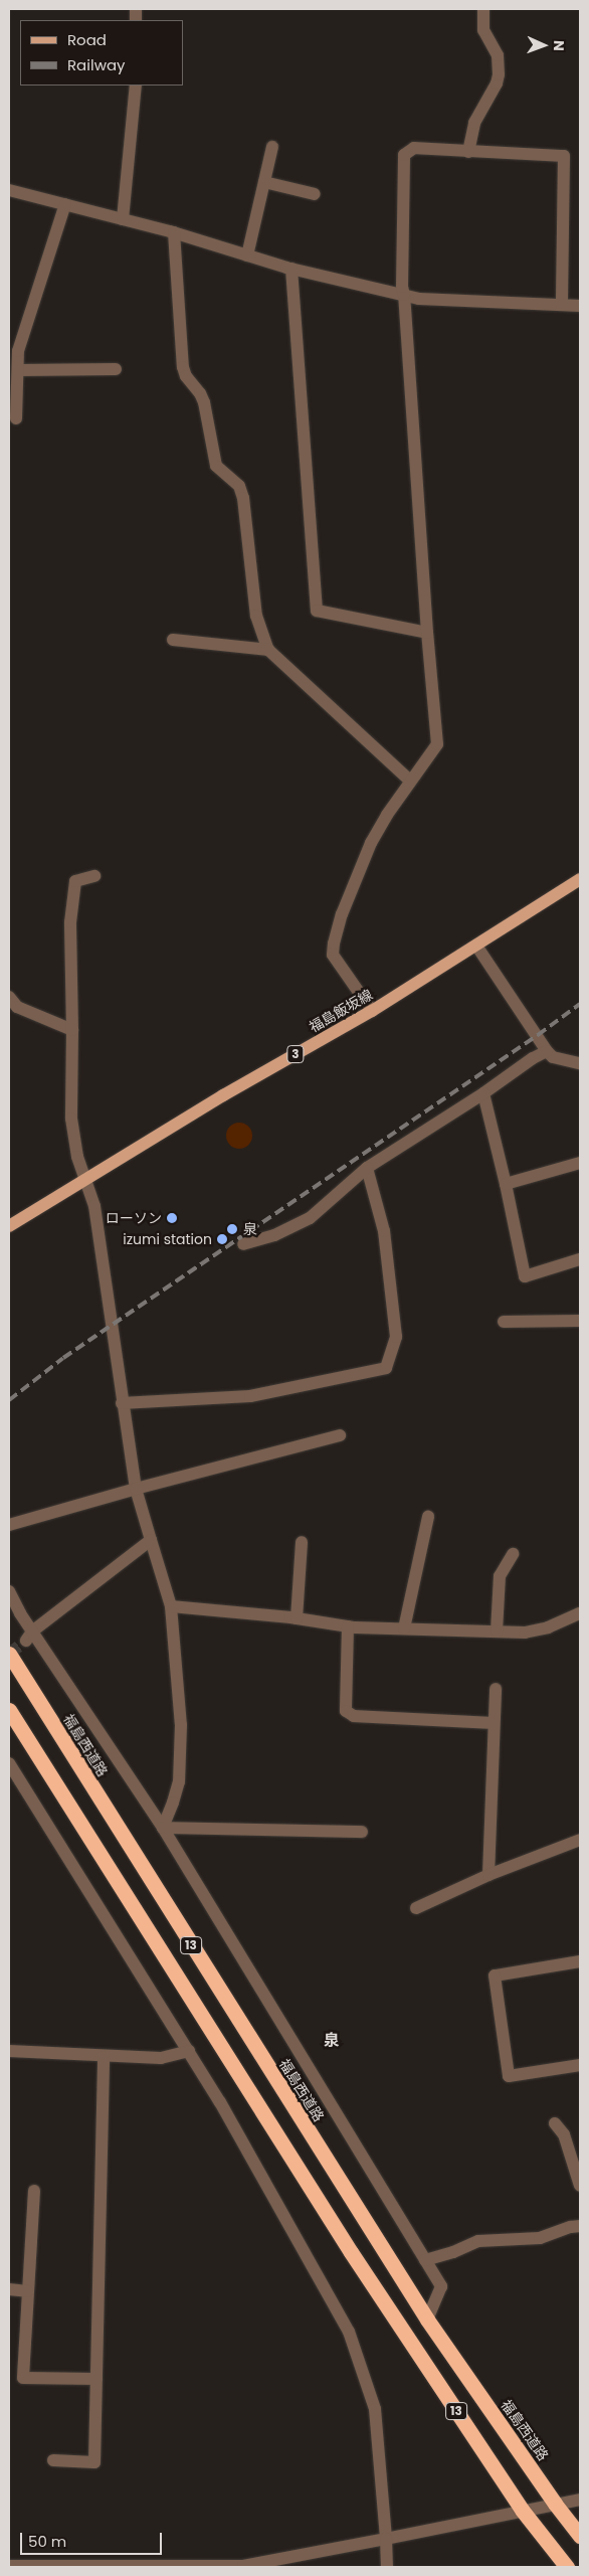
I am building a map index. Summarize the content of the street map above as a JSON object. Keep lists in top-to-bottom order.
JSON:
{
  "streets": {
    "highway": ["福島西道路", "13"],
    "main road": ["福島飯坂線", "3"]
  },
  "districts": ["泉"],
  "places": ["ローソン", "泉", "izumi station"],
  "legend": ["Road", "Railway"],
  "scale_bar": "50 m",
  "north": "right"
}
